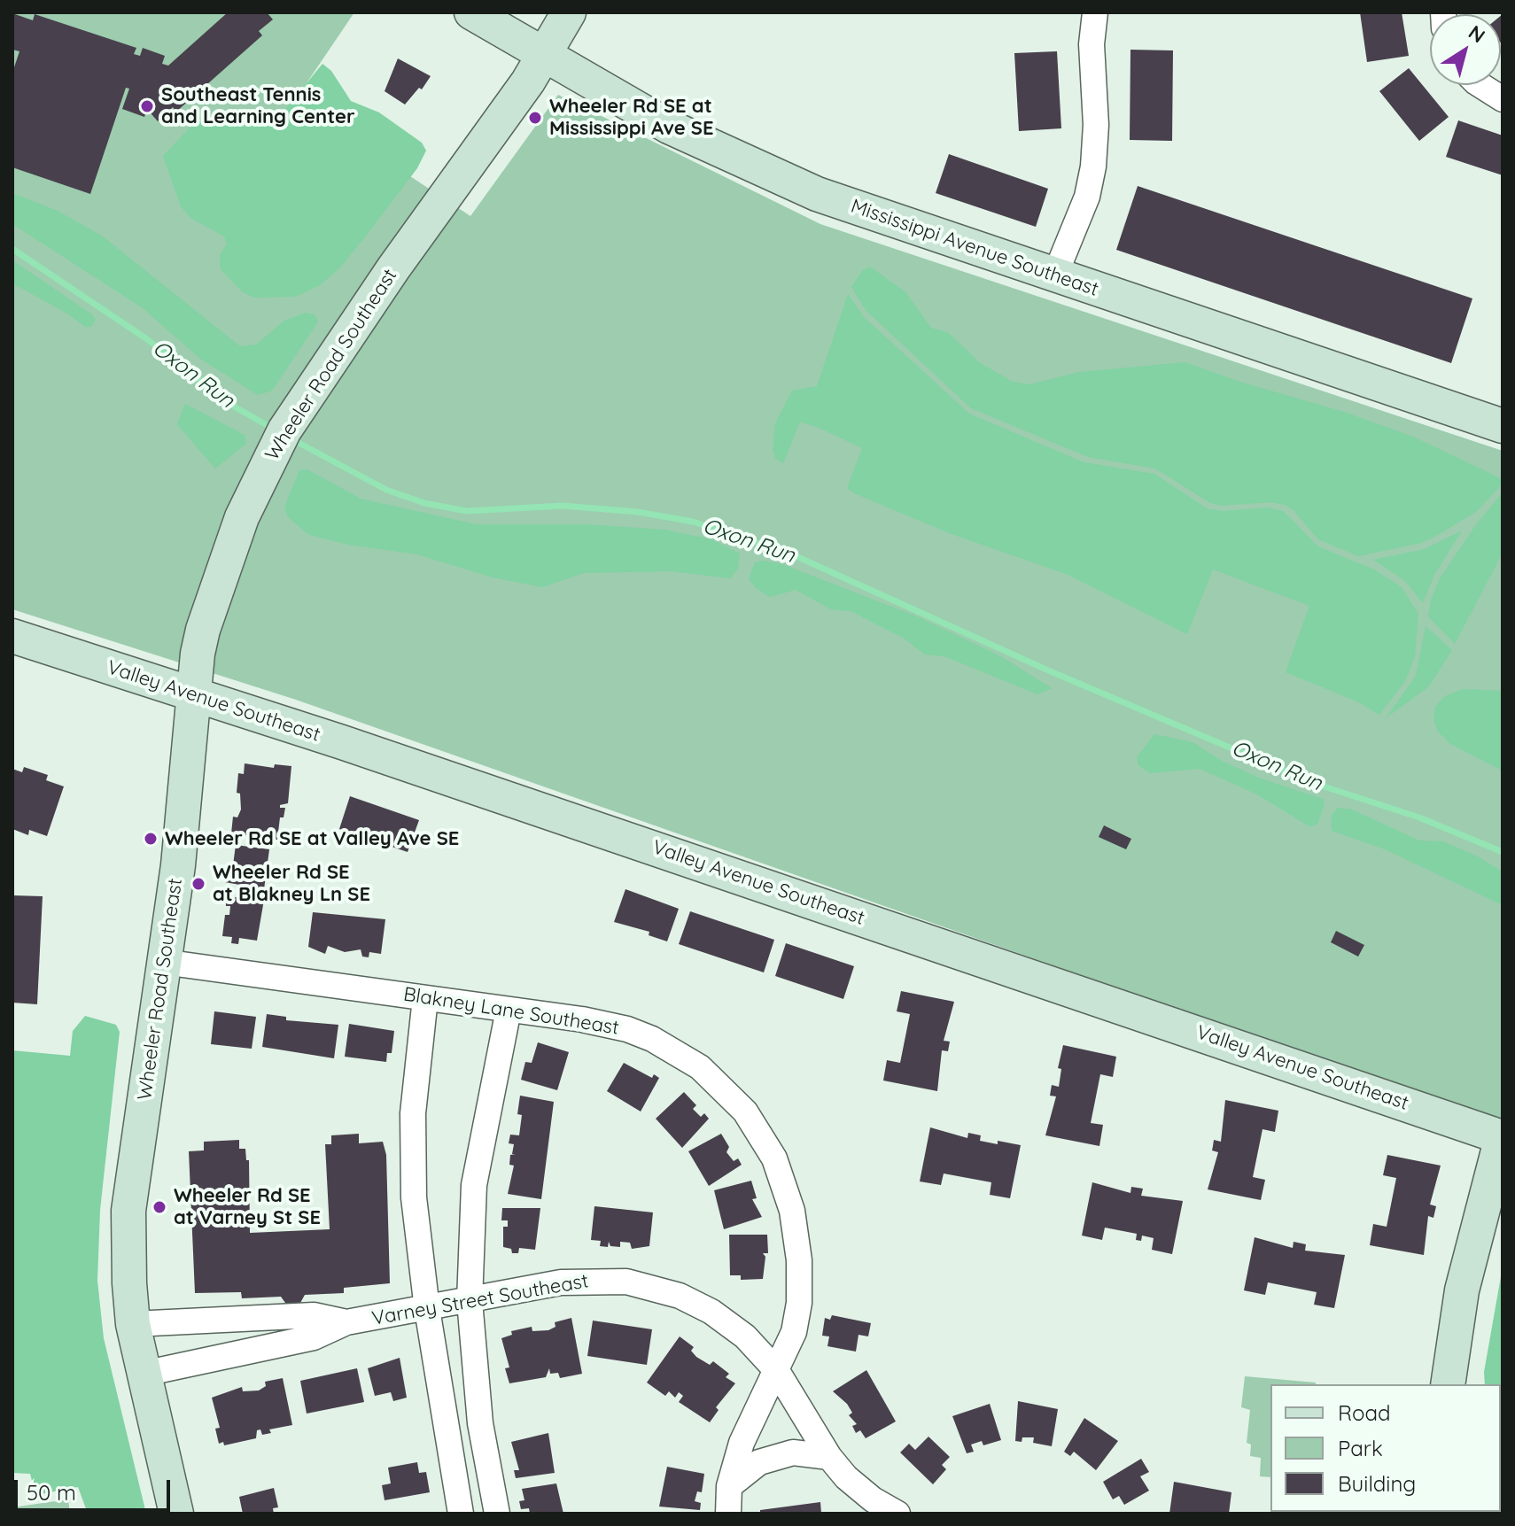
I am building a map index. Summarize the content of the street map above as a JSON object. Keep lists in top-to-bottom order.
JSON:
{
  "streets": {
    "main road": ["Mississippi Avenue Southeast", "Wheeler Road Southeast", "Valley Avenue Southeast"],
    "street": ["Blakney Lane Southeast", "Varney Street Southeast"]
  },
  "crossings": [
    ["Mississippi Avenue Southeast", "Wheeler Road Southeast"],
    ["Wheeler Road Southeast", "Valley Avenue Southeast"],
    ["Wheeler Road Southeast", "Blakney Lane Southeast"],
    ["Wheeler Road Southeast", "Varney Street Southeast"],
    ["Blakney Lane Southeast", "Varney Street Southeast"]
  ],
  "water": ["Oxon Run"],
  "places": [
    "Southeast Tennis and Learning Center",
    "Wheeler Rd SE at Mississippi Ave SE",
    "Wheeler Rd SE at Valley Ave SE",
    "Wheeler Rd SE at Blakney Ln SE",
    "Wheeler Rd SE at Varney St SE"
  ],
  "legend": ["Road", "Park", "Building"],
  "scale_bar": "50 m",
  "north": "top right"
}
